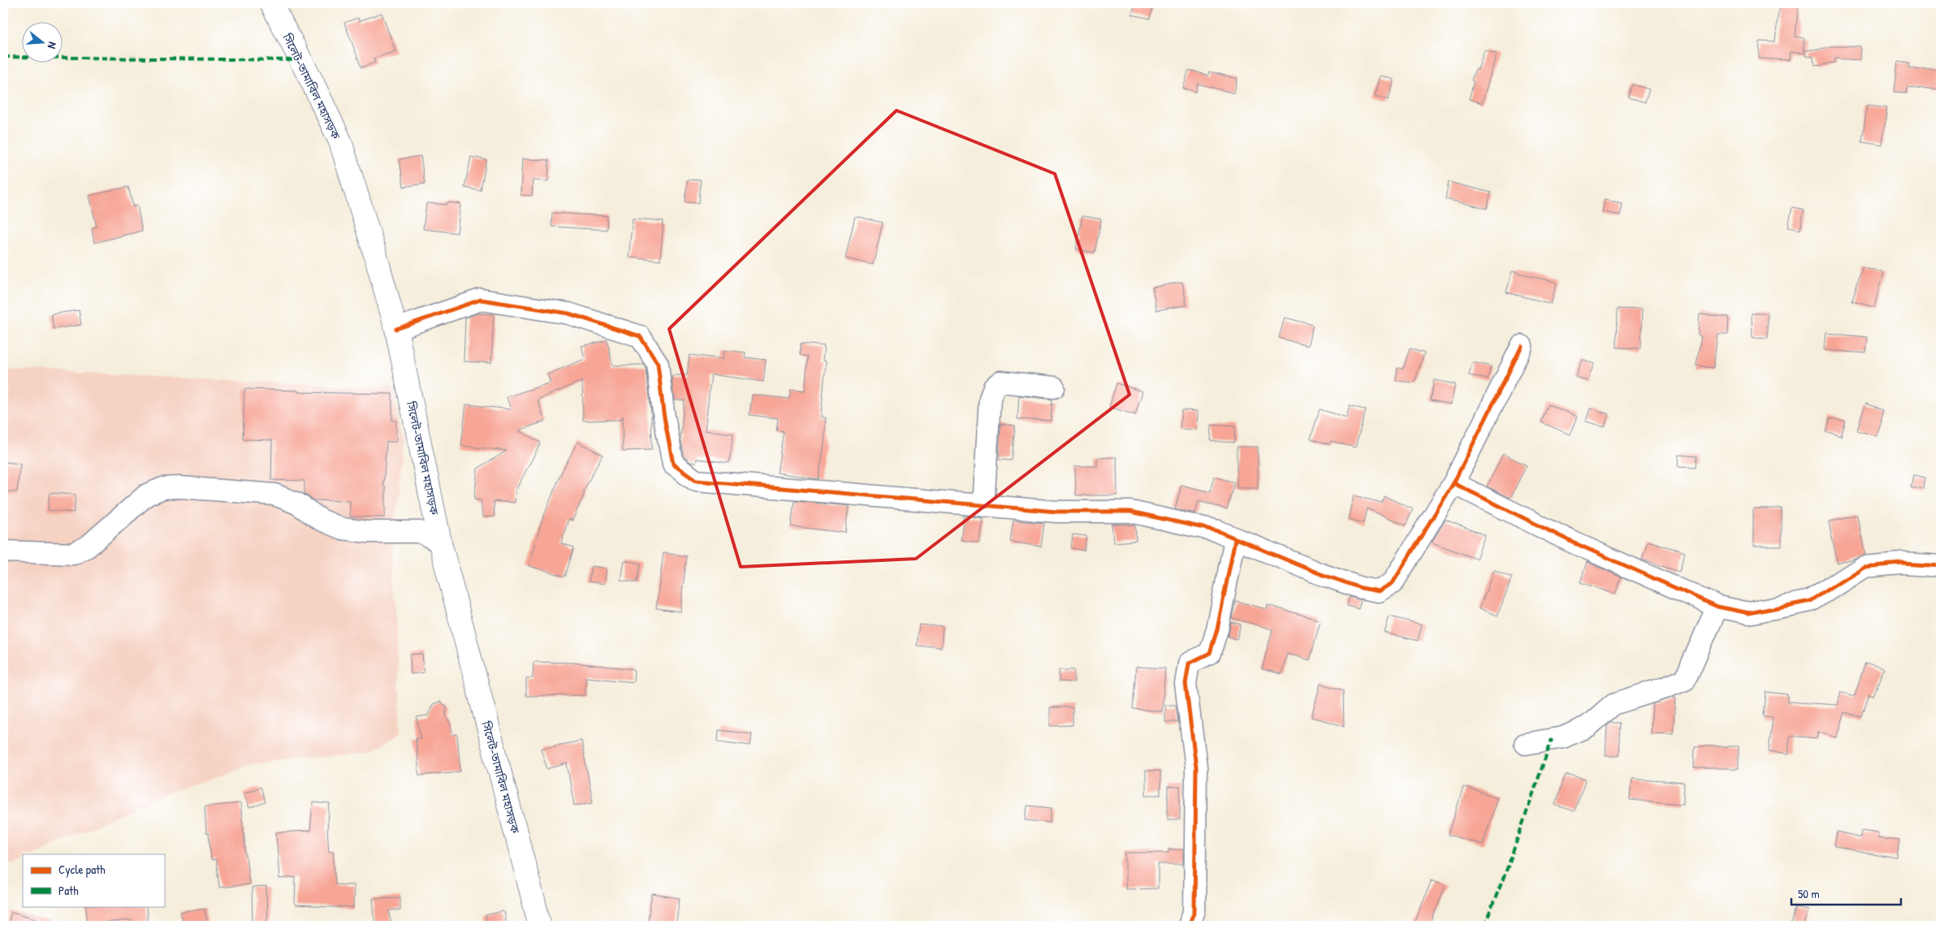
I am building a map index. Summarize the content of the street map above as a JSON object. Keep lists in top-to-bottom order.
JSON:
{
  "streets": {
    "highway": ["সিলেট-তামাবিল মহাসড়ক"]
  },
  "legend": ["Cycle path", "Path"],
  "scale_bar": "50 m",
  "north": "right"
}
